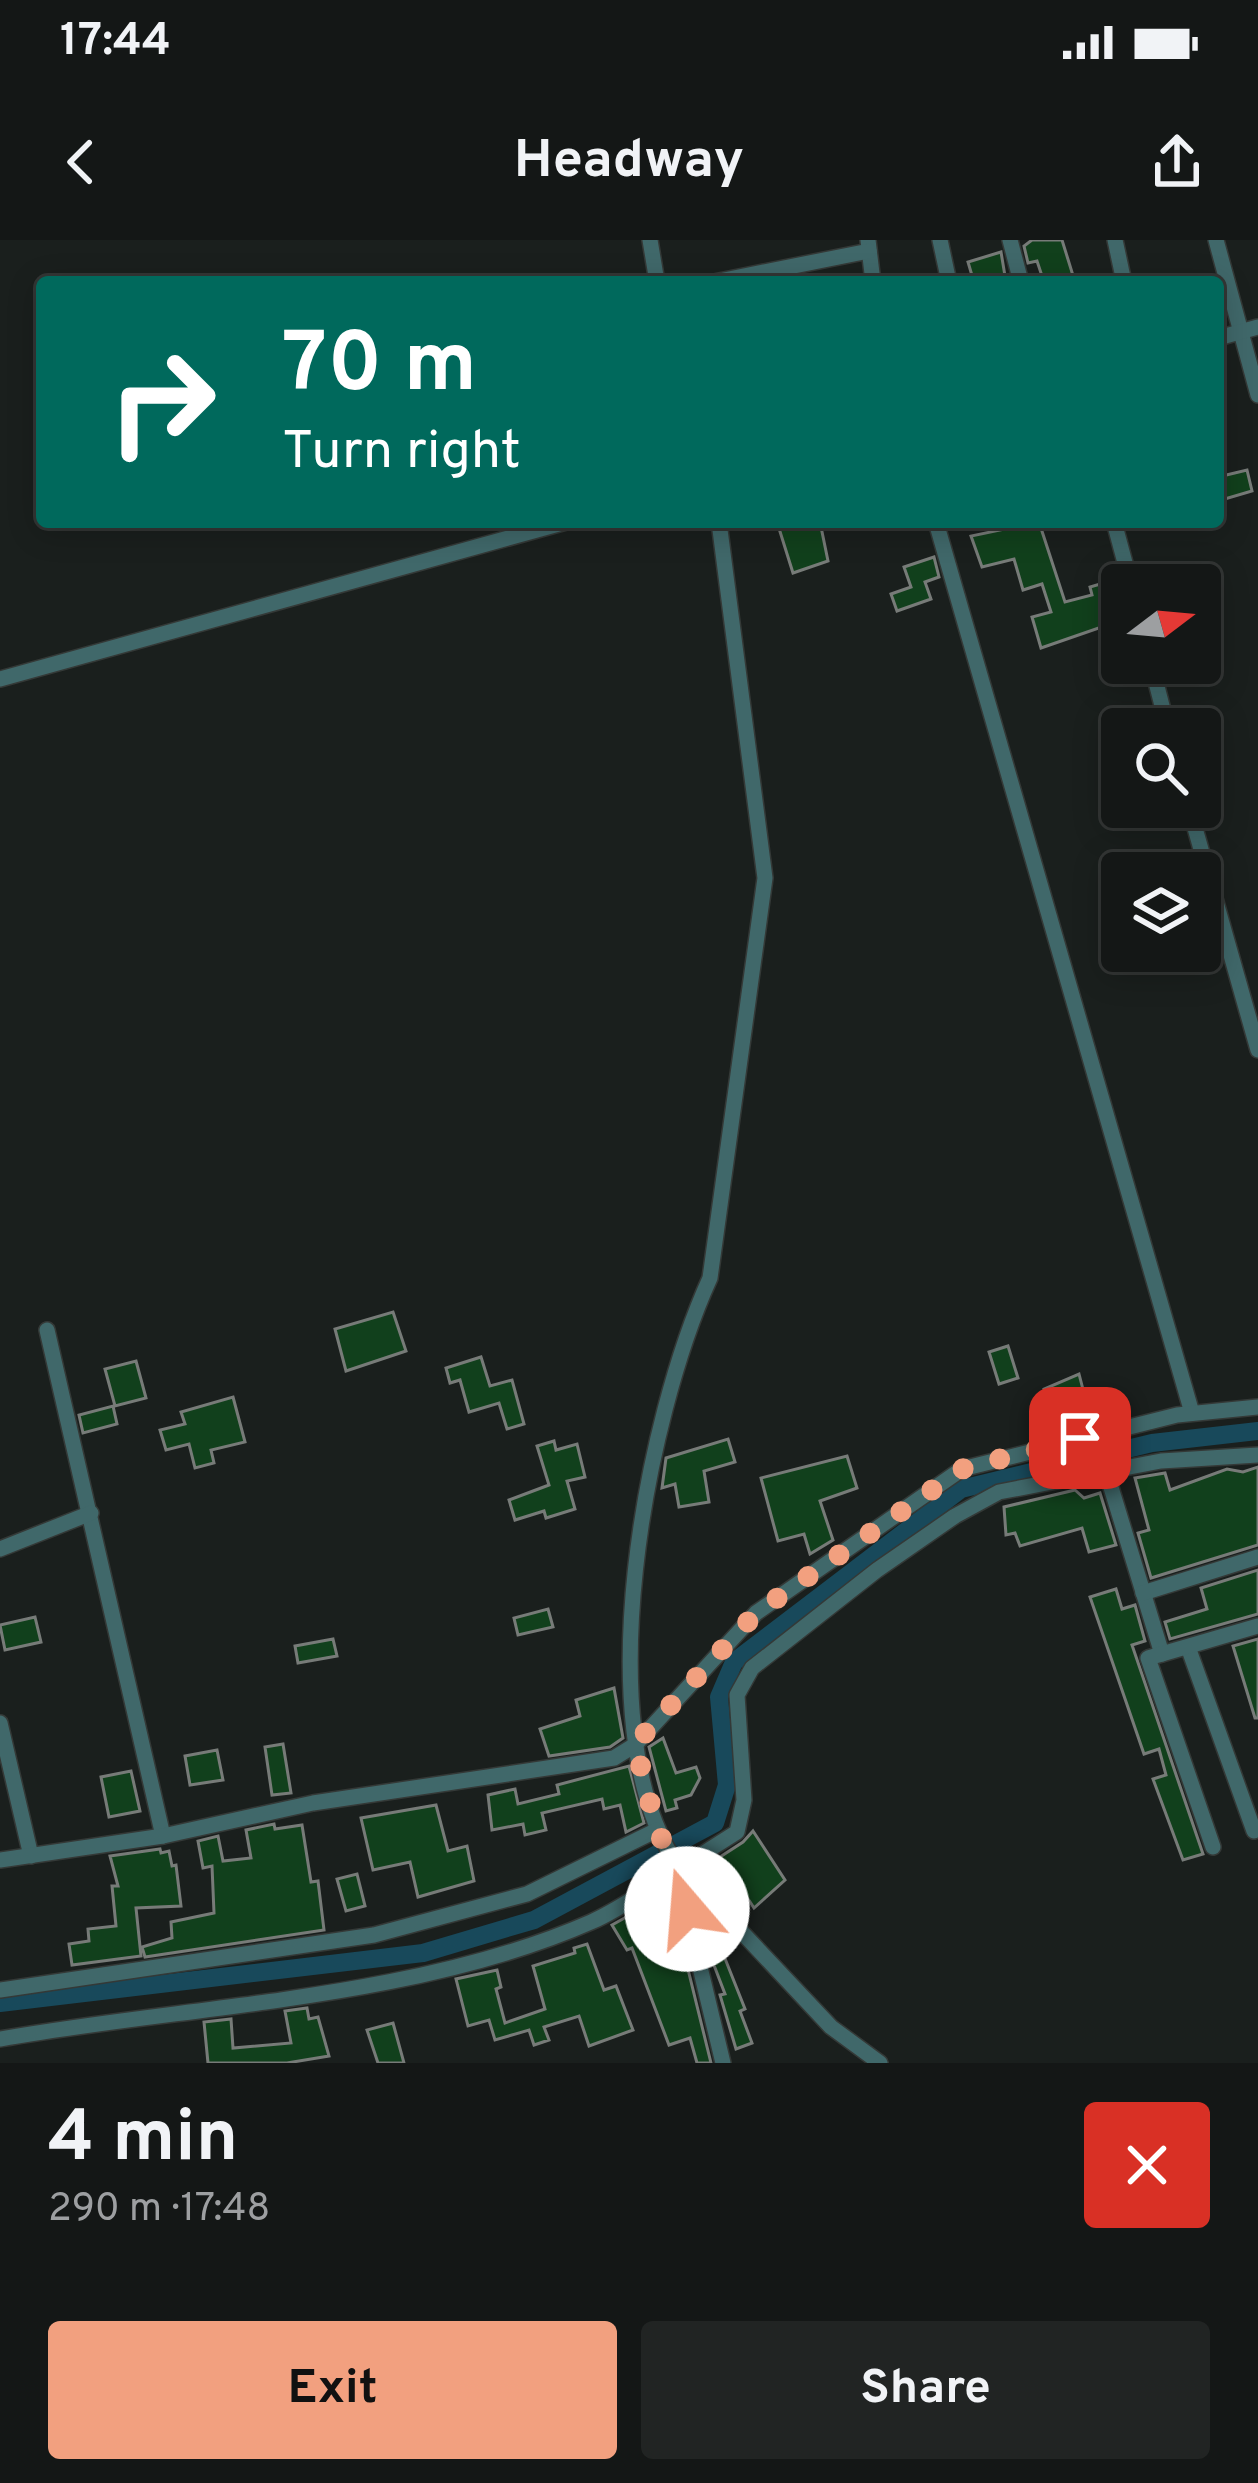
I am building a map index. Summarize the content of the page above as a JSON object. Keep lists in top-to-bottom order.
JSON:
{
  "north": "right",
  "page": {
    "status": "17:44",
    "header": "Headway",
    "turn": ["70 m", "Turn right"],
    "heading": ["4 min", "290 m · 17:48"],
    "buttons": ["Exit", "Share"]
  }
}
